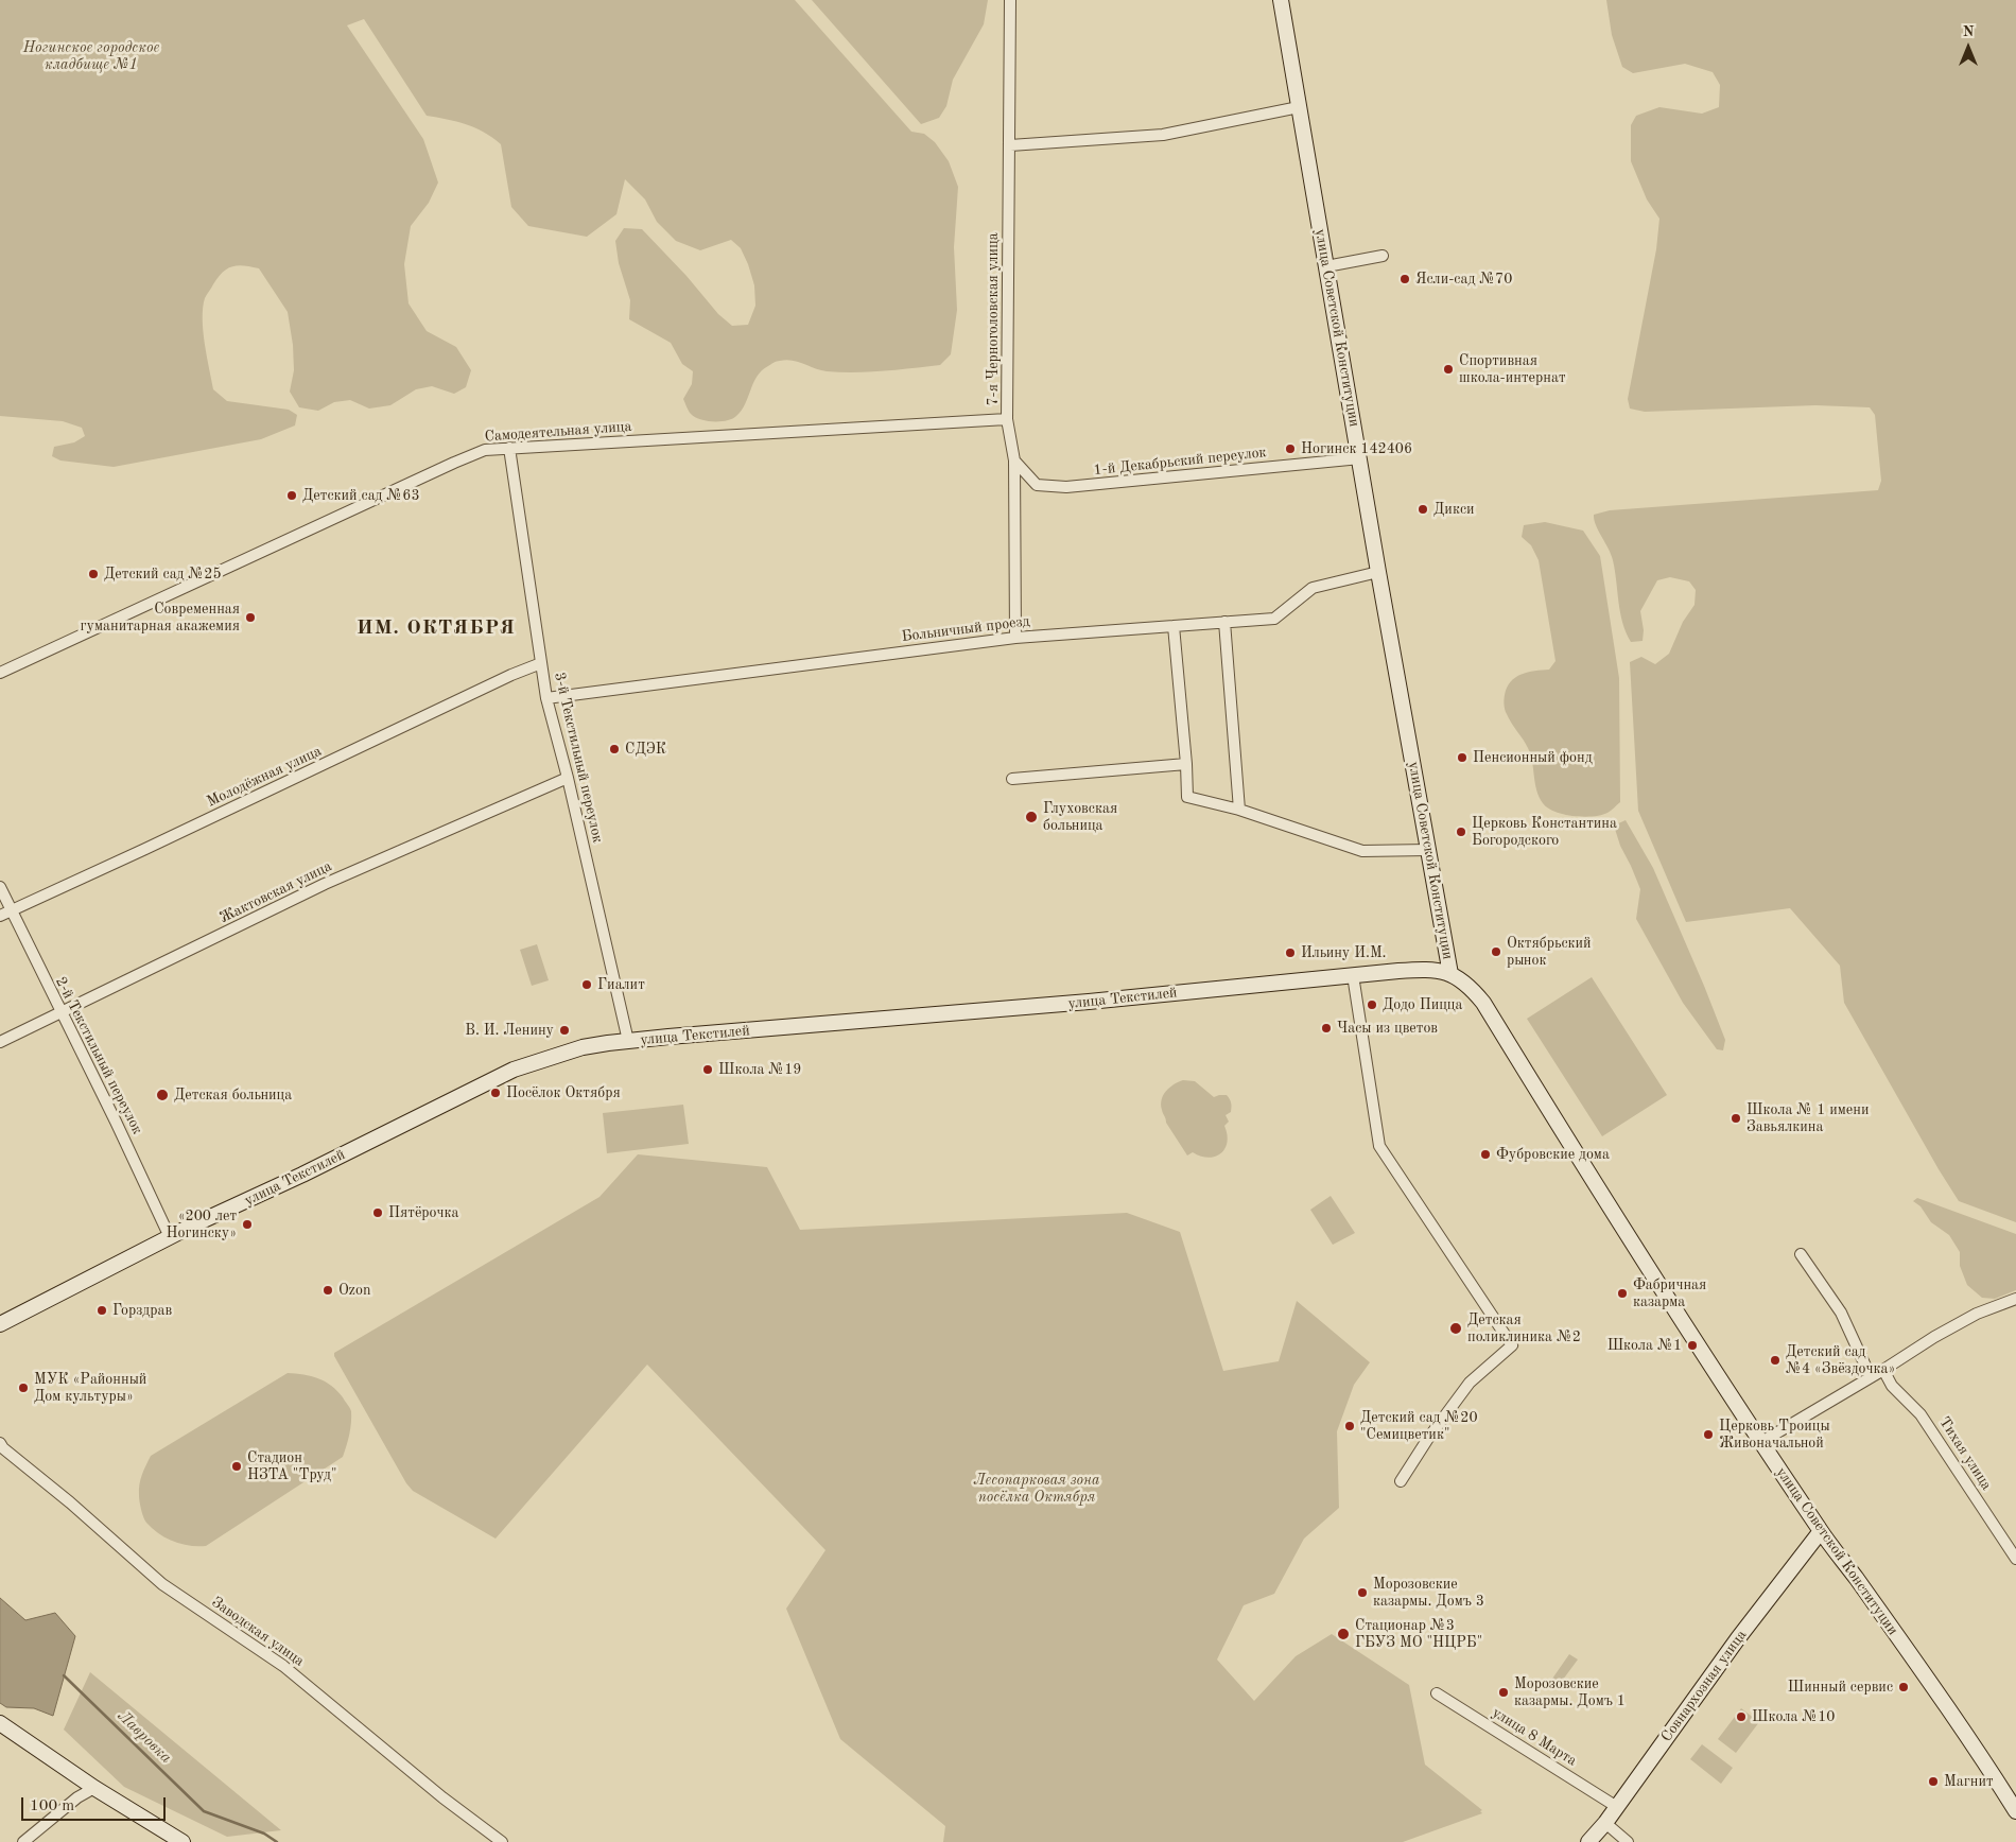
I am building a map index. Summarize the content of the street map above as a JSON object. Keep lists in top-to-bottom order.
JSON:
{
  "streets": {
    "street": [
      "7-я Черноголовская улица",
      "улица Советской Конституции",
      "Самодеятельная улица",
      "1-й Декабрьский переулок",
      "Больничный проезд",
      "3-й Текстильный переулок",
      "Молодёжная улица",
      "Жактовская улица",
      "улица Текстилей",
      "2-й Текстильный переулок",
      "Тихая улица",
      "Заводская улица",
      "Совнархозная улица",
      "улица 8 Марта"
    ]
  },
  "crossings": [
    ["7-я Черноголовская улица", "Самодеятельная улица"],
    ["7-я Черноголовская улица", "1-й Декабрьский переулок"],
    ["7-я Черноголовская улица", "Больничный проезд"],
    ["улица Советской Конституции", "1-й Декабрьский переулок"],
    ["улица Советской Конституции", "Больничный проезд"],
    ["улица Советской Конституции", "улица Текстилей"],
    ["улица Советской Конституции", "Совнархозная улица"],
    ["Самодеятельная улица", "3-й Текстильный переулок"],
    ["Больничный проезд", "3-й Текстильный переулок"],
    ["3-й Текстильный переулок", "Молодёжная улица"],
    ["3-й Текстильный переулок", "Жактовская улица"],
    ["3-й Текстильный переулок", "улица Текстилей"],
    ["Молодёжная улица", "2-й Текстильный переулок"],
    ["Жактовская улица", "2-й Текстильный переулок"],
    ["улица Текстилей", "2-й Текстильный переулок"],
    ["Совнархозная улица", "улица 8 Марта"]
  ],
  "districts": ["ИМ. ОКТЯБРЯ"],
  "water": ["Лавровка"],
  "parks": ["Ногинское городское кладбище №1", "Лесопарковая зона посёлка Октября"],
  "places": [
    "Ясли-сад №70",
    "Спортивная школа-интернат",
    "Ногинск 142406",
    "Детский сад №63",
    "Дикси",
    "Детский сад №25",
    "Современная гуманитарная акажемия",
    "СДЭК",
    "Пенсионный фонд",
    "Глуховская больница",
    "Церковь Константина Богородского",
    "Октябрьский рынок",
    "Ильину И.М.",
    "Гиалит",
    "Додо Пицца",
    "Часы из цветов",
    "В. И. Ленину",
    "Школа №19",
    "Посёлок Октября",
    "Детская больница",
    "Школа № 1 имени Завьялкина",
    "Фубровские дома",
    "Пятёрочка",
    "«200 лет Ногинску»",
    "Ozon",
    "Фабричная казарма",
    "Горздрав",
    "Детская поликлиника №2",
    "Школа №1",
    "Детский сад №4 «Звёздочка»",
    "МУК «Районный Дом культуры»",
    "Детский сад №20 \"Семицветик\"",
    "Церковь Троицы Живоначальной",
    "Стадион НЗТА \"Труд\"",
    "Морозовские казармы. Домъ 3",
    "Стационар №3 ГБУЗ МО \"НЦРБ\"",
    "Шинный сервис",
    "Морозовские казармы. Домъ 1",
    "Школа №10",
    "Магнит"
  ],
  "scale_bar": "100 m",
  "north": "top"
}
